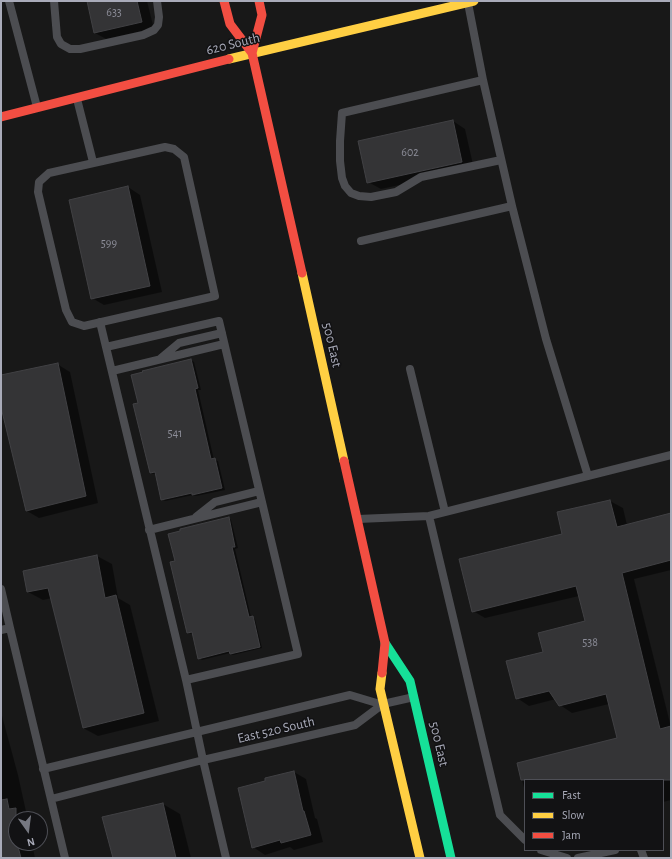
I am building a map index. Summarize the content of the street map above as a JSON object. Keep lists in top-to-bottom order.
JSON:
{
  "streets": {
    "main road": ["620 South", "500 East"],
    "lane": ["East 520 South"]
  },
  "crossings": [
    ["620 South", "500 East"],
    ["500 East", "East 520 South"]
  ],
  "house_numbers": [
    "633",
    "602",
    "599",
    "541",
    "538"
  ],
  "legend": ["Fast", "Slow", "Jam"],
  "north": "bottom"
}
